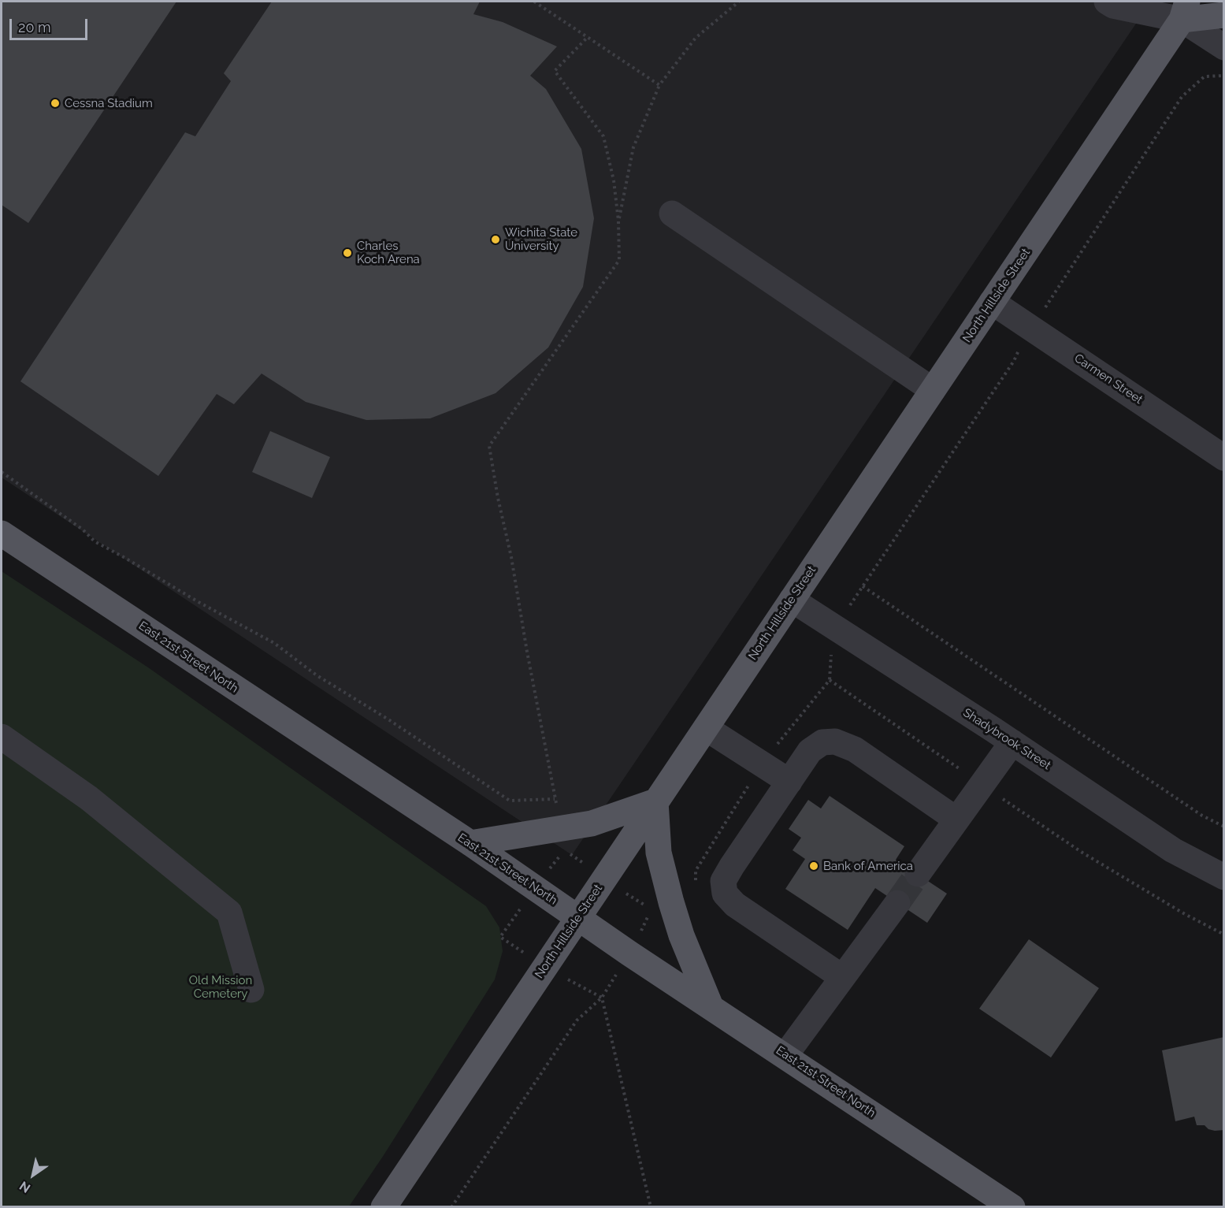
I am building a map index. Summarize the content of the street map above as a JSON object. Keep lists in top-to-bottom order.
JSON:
{
  "streets": {
    "main road": ["North Hillside Street", "East 21st Street North"],
    "street": ["Carmen Street", "Shadybrook Street"]
  },
  "crossings": [
    ["North Hillside Street", "Carmen Street"],
    ["North Hillside Street", "East 21st Street North"],
    ["North Hillside Street", "Shadybrook Street"]
  ],
  "parks": ["Old Mission Cemetery"],
  "places": [
    "Cessna Stadium",
    "Wichita State University",
    "Charles Koch Arena",
    "Bank of America"
  ],
  "scale_bar": "20 m",
  "north": "bottom left"
}
